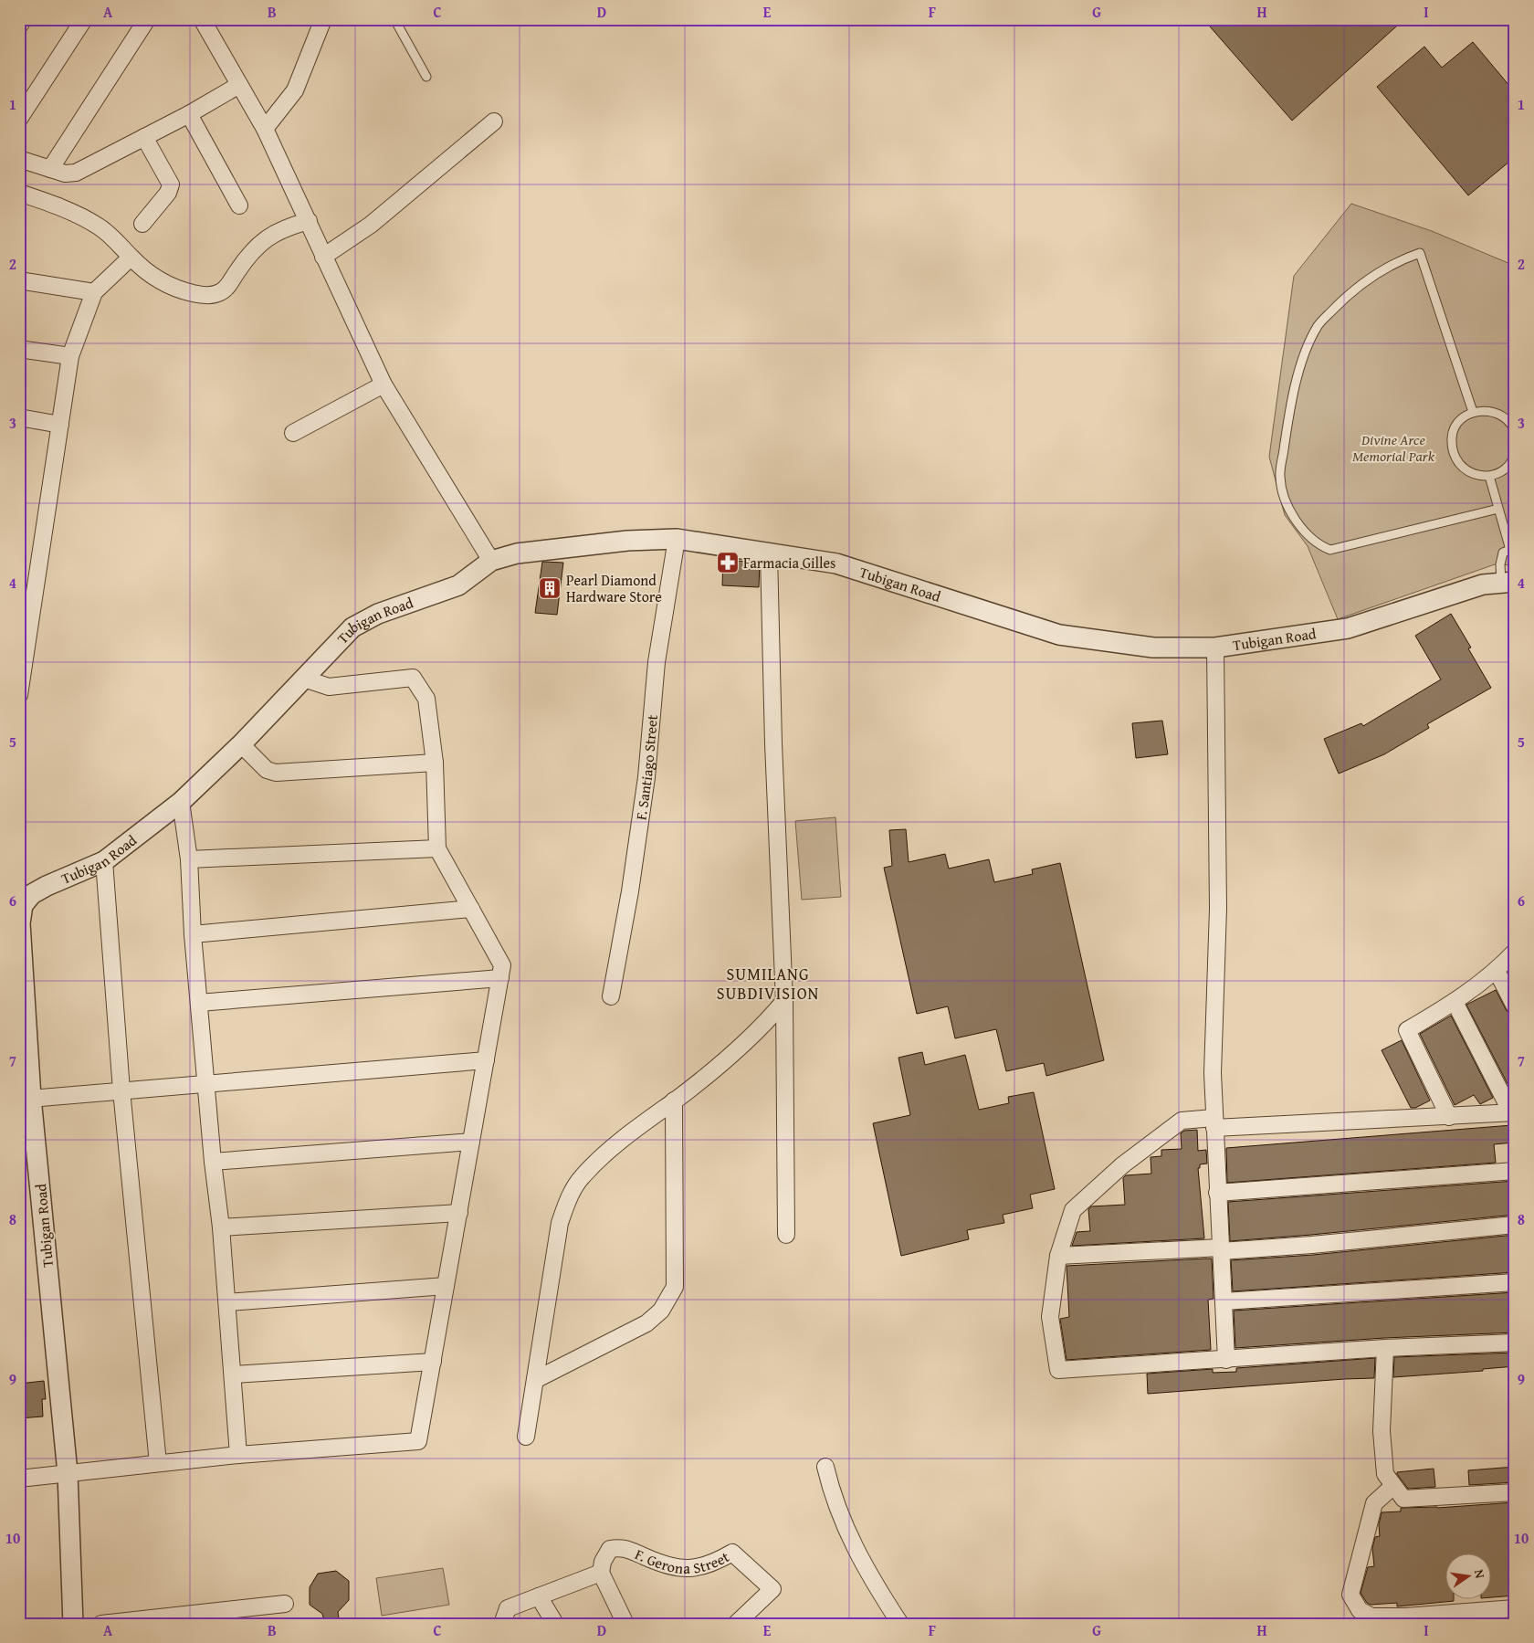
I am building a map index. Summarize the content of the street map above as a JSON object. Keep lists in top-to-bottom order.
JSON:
{
  "streets": {
    "street": ["Tubigan Road", "F. Santiago Street", "F. Gerona Street"]
  },
  "crossings": [
    ["Tubigan Road", "F. Santiago Street"]
  ],
  "districts": ["SUMILANG SUBDIVISION"],
  "parks": ["Divine Arce Memorial Park"],
  "places": {
    "pharmacy": ["Farmacia Gilles"],
    "building": ["Pearl Diamond Hardware Store"]
  },
  "north": "right",
  "grid": {
    "columns": [
      "A",
      "B",
      "C",
      "D",
      "E",
      "F",
      "G",
      "H",
      "I"
    ],
    "rows": [
      "1",
      "2",
      "3",
      "4",
      "5",
      "6",
      "7",
      "8",
      "9",
      "10"
    ]
  }
}
